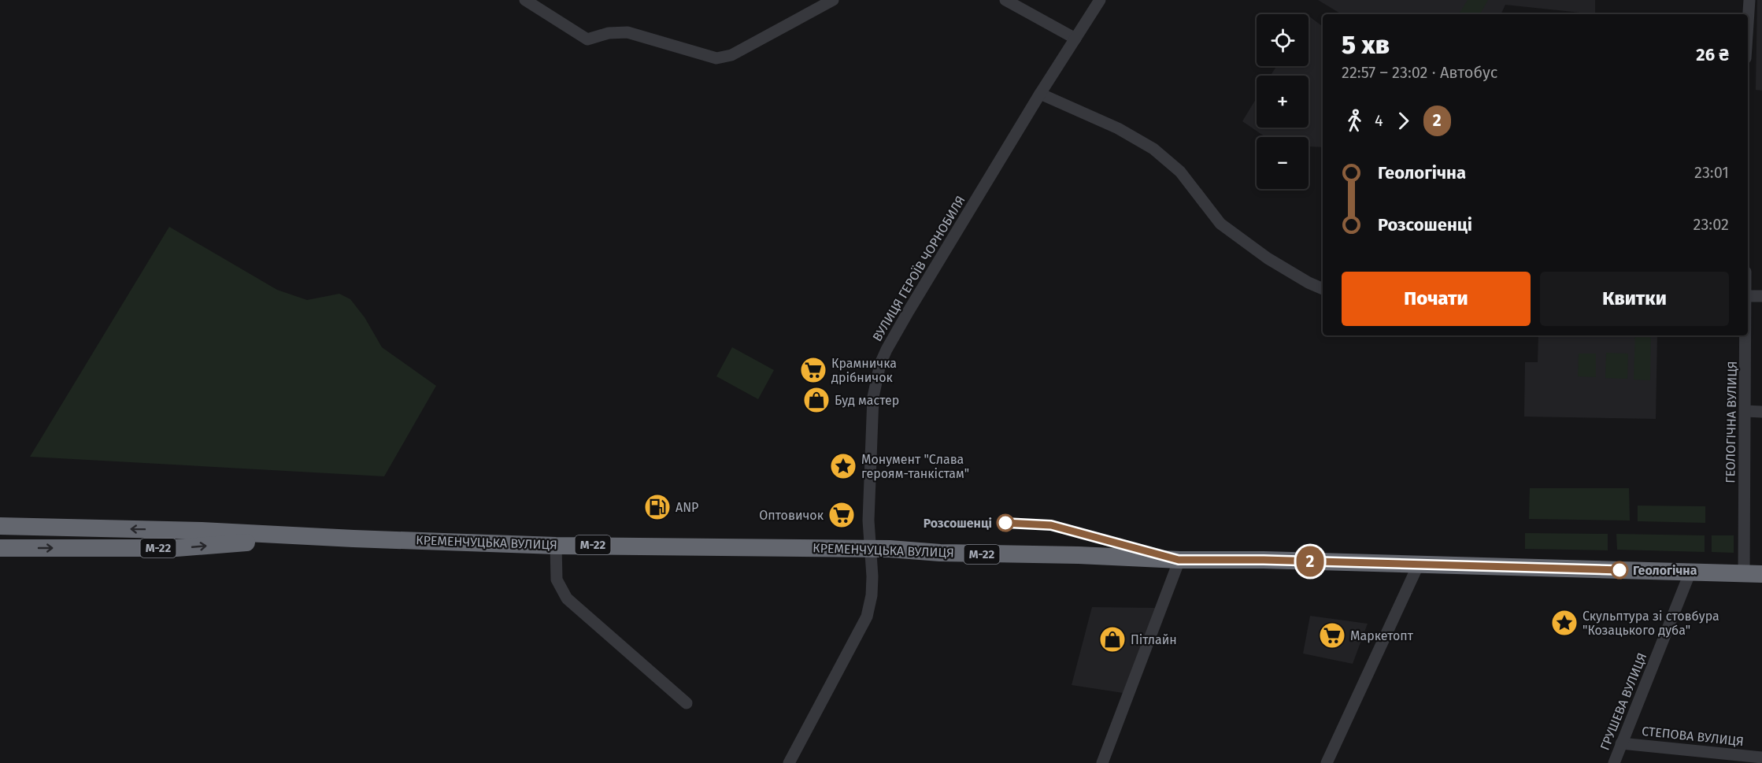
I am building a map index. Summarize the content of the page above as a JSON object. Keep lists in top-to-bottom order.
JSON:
{
  "streets": {
    "highway": ["КРЕМЕНЧУЦЬКА ВУЛИЦЯ", "М-22"],
    "street": [
      "ВУЛИЦЯ ГЕРОЇВ ЧОРНОБИЛЯ",
      "ГЕОЛОГІЧНА ВУЛИЦЯ",
      "ГРУШЕВА ВУЛИЦЯ",
      "СТЕПОВА ВУЛИЦЯ"
    ]
  },
  "crossings": [
    ["ВУЛИЦЯ ГЕРОЇВ ЧОРНОБИЛЯ", "КРЕМЕНЧУЦЬКА ВУЛИЦЯ"],
    ["ГЕОЛОГІЧНА ВУЛИЦЯ", "КРЕМЕНЧУЦЬКА ВУЛИЦЯ"],
    ["КРЕМЕНЧУЦЬКА ВУЛИЦЯ", "М-22"],
    ["КРЕМЕНЧУЦЬКА ВУЛИЦЯ", "ГРУШЕВА ВУЛИЦЯ"],
    ["ГРУШЕВА ВУЛИЦЯ", "СТЕПОВА ВУЛИЦЯ"]
  ],
  "places": {
    "supermarket": ["Крамничка дрібничок", "Оптовичок", "Маркетопт"],
    "shop": ["Буд мастер", "Пітлайн"],
    "place": ["Монумент \"Слава героям-танкістам\"", "Скульптура зі стовбура \"Козацького дуба\""],
    "fuel station": ["ANP"],
    "other": ["Розсошенці", "Геологічна"]
  },
  "lines": ["bus line 2"],
  "page": {
    "on_map": "2",
    "map_buttons": ["+", "−"],
    "heading": ["5 хв", "22:57 – 23:02 · Автобус", "26 ₴"],
    "legs": ["4", "2"],
    "list": [
      {
        "name": "Геологічна",
        "value": "23:01"
      },
      {
        "name": "Розсошенці",
        "value": "23:02"
      }
    ],
    "buttons": ["Почати", "Квитки"]
  }
}
